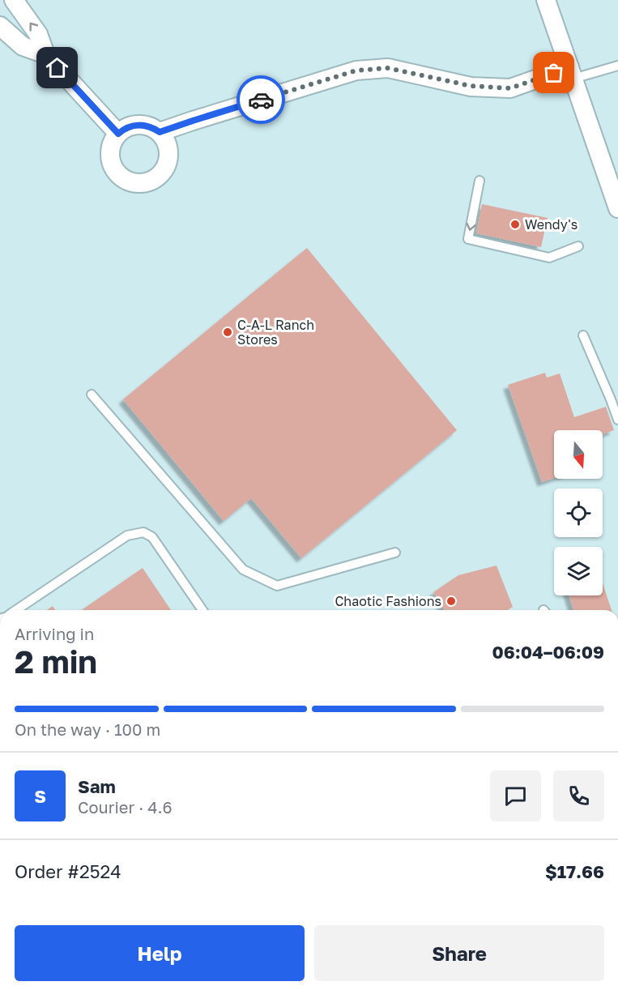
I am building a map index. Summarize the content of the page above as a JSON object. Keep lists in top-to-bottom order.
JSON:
{
  "places": ["Wendy's", "C-A-L Ranch Stores", "Chaotic Fashions"],
  "north": "bottom",
  "page": {
    "heading": ["2 min", "Arriving in", "06:04–06:09"],
    "panel": [
      "Sam",
      "Courier · 4.6",
      "Order #2524",
      "$17.66"
    ],
    "bar": "On the way · 100 m",
    "round": "S",
    "buttons": ["Help", "Share"]
  }
}
